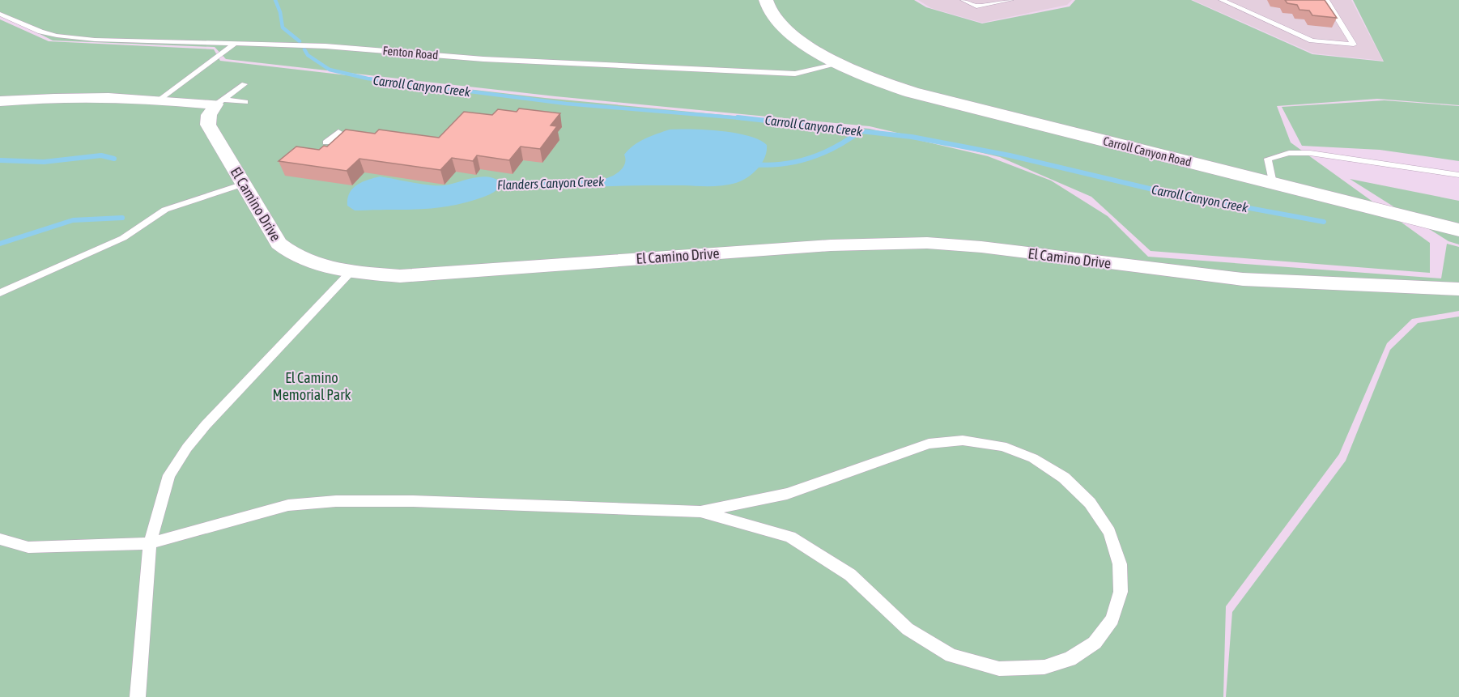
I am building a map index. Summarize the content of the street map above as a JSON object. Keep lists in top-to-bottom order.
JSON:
{
  "streets": {
    "main road": ["Carroll Canyon Road"],
    "street": ["El Camino Drive"],
    "lane": ["Fenton Road"]
  },
  "crossings": [
    ["Fenton Road", "Carroll Canyon Road"]
  ],
  "water": ["Carroll Canyon Creek", "Flanders Canyon Creek"],
  "parks": ["El Camino Memorial Park"]
}
